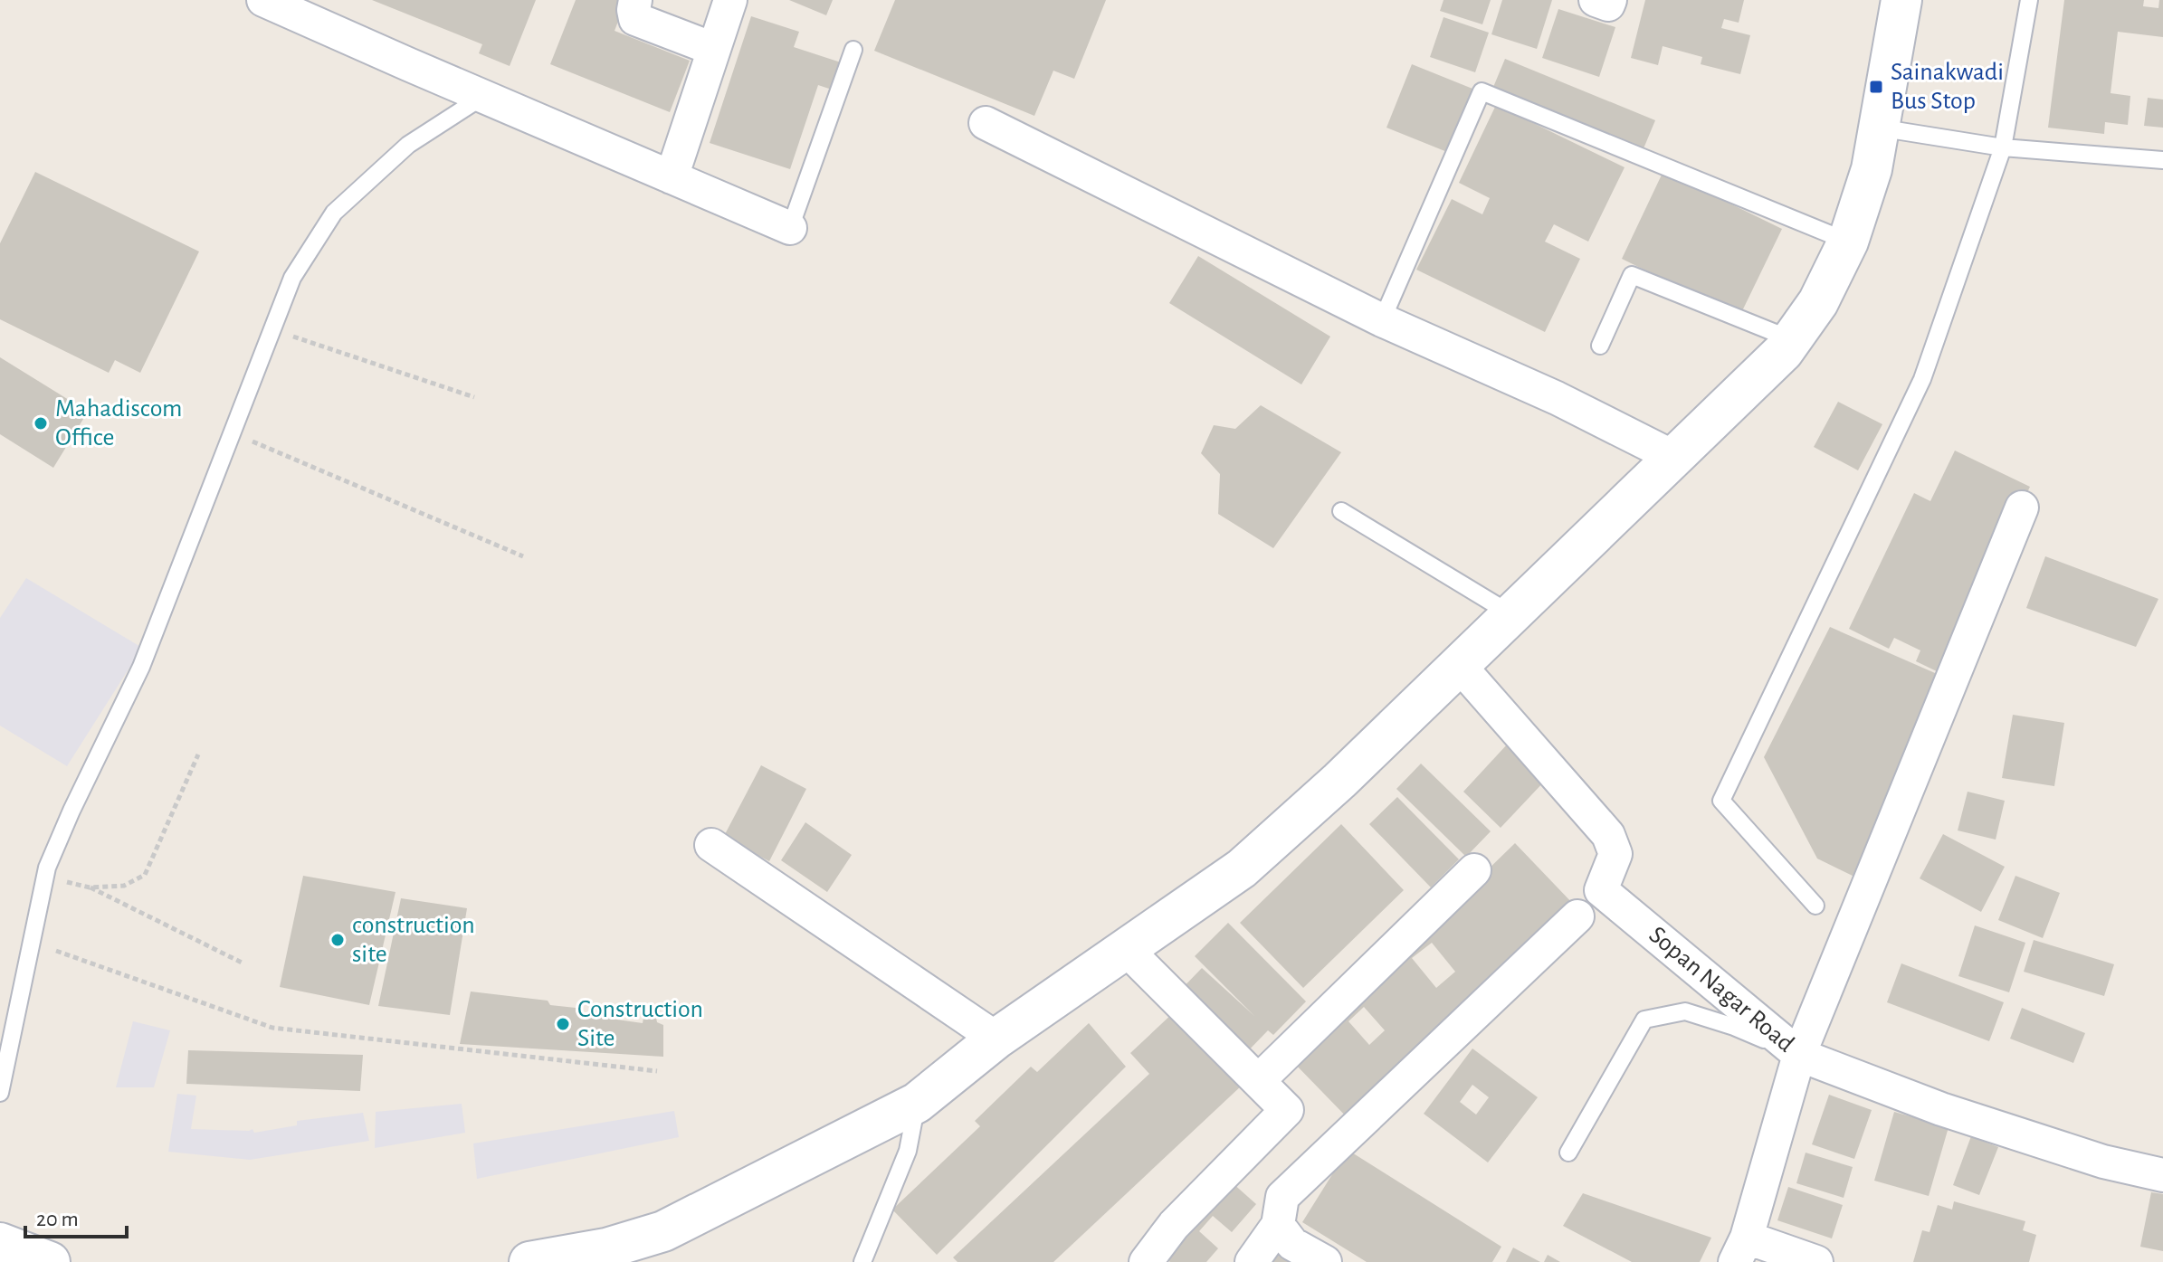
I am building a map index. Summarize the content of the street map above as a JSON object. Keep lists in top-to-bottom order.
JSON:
{
  "streets": {
    "street": ["Sopan Nagar Road"]
  },
  "places": {
    "transit": ["Sainakwadi Bus Stop"],
    "other": ["Mahadiscom Office", "construction site", "Construction Site"]
  },
  "scale_bar": "20 m"
}
